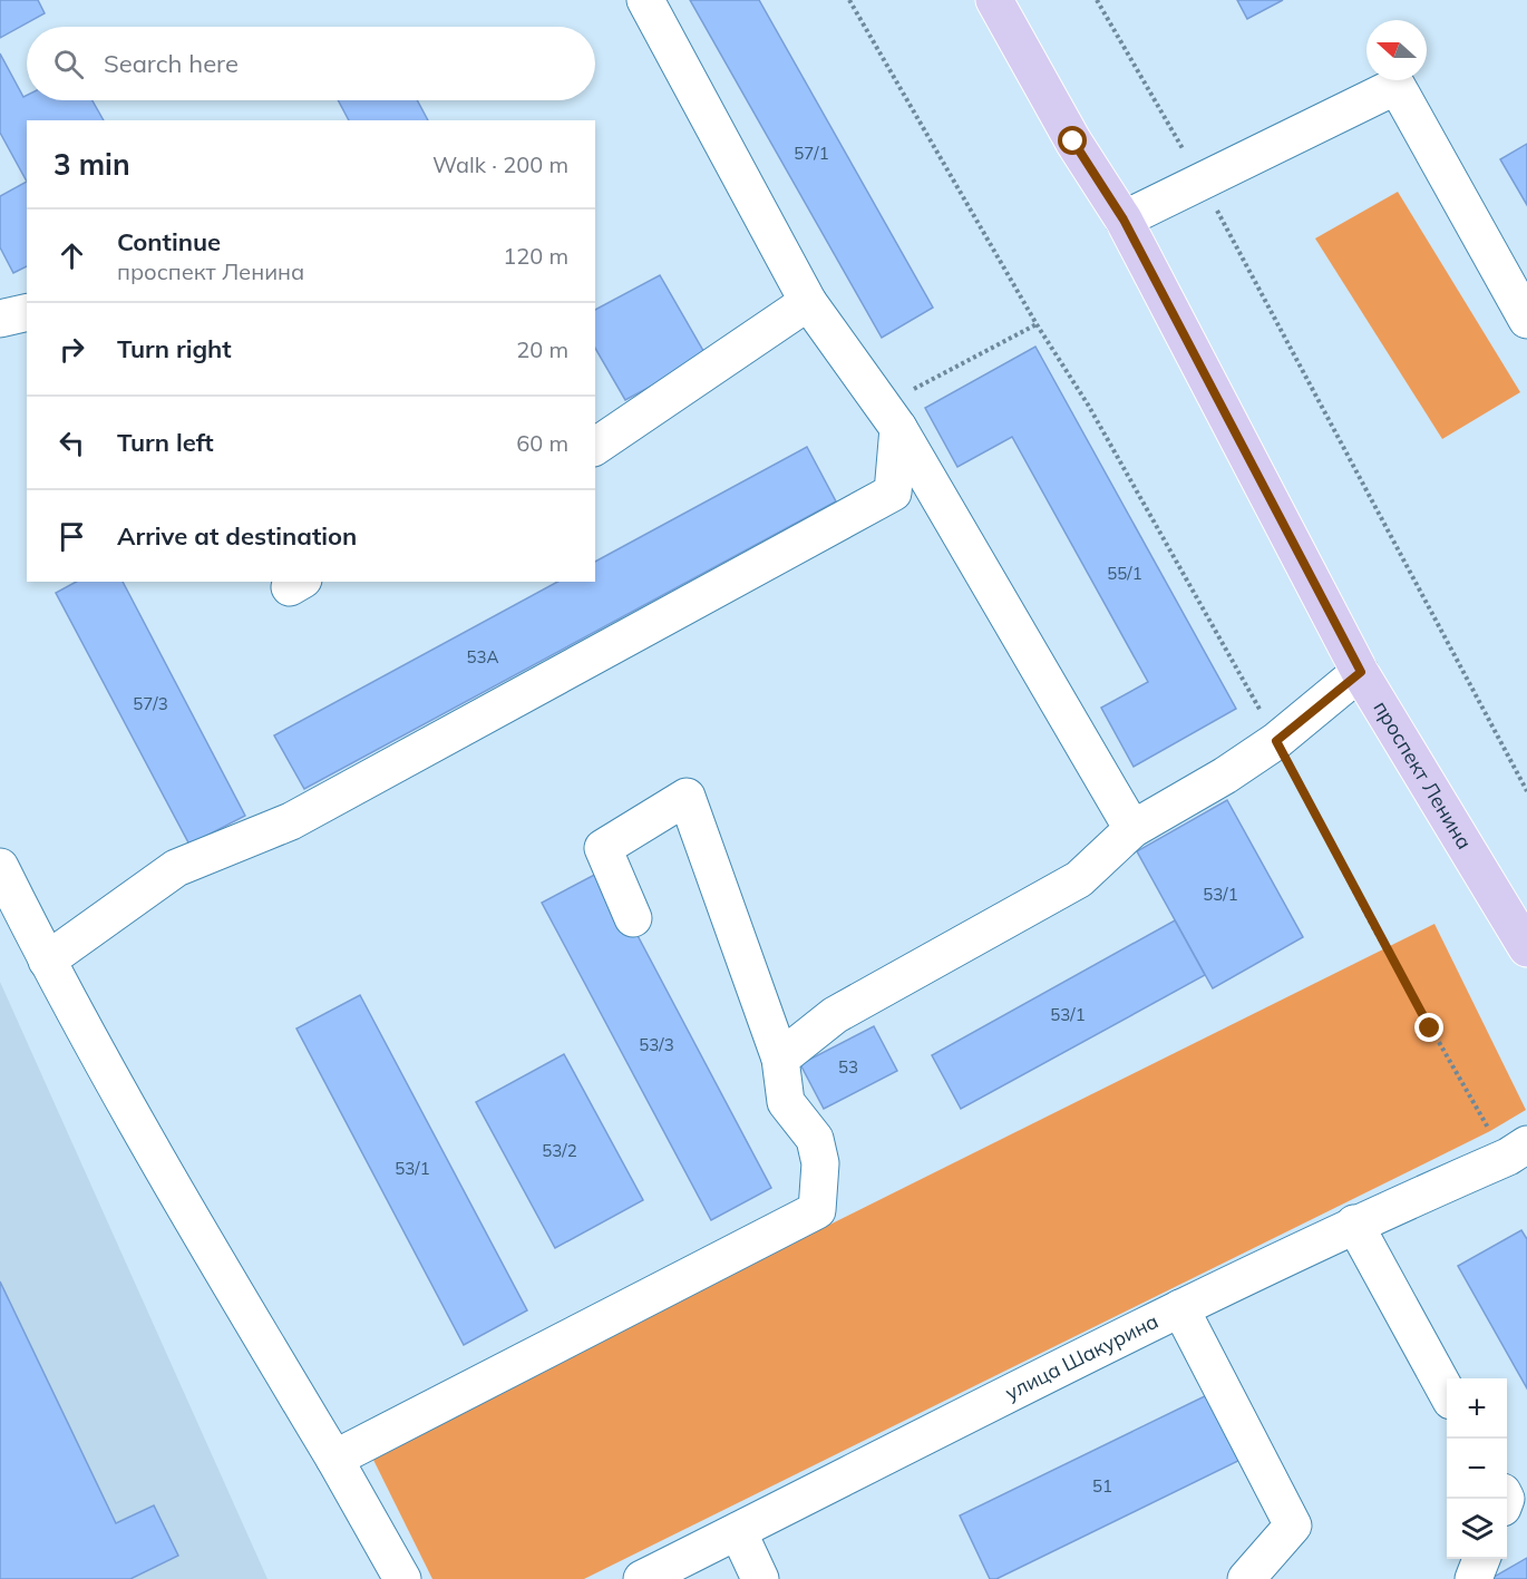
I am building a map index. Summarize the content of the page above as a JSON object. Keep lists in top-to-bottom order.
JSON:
{
  "streets": {
    "main road": ["проспект Ленина"],
    "street": ["улица Шакурина"]
  },
  "house_numbers": [
    "57/1",
    "55/1",
    "53А",
    "57/3",
    "53/1",
    "53/1",
    "53/3",
    "53",
    "53/2",
    "53/1",
    "51"
  ],
  "north": "left",
  "page": {
    "search": "Search here",
    "heading": ["3 min", "Walk · 200 m"],
    "list": [
      ["Continue", "проспект Ленина", "120 m"],
      ["Turn right", "20 m"],
      ["Turn left", "60 m"],
      "Arrive at destination"
    ],
    "map_buttons": ["+", "−"]
  }
}
